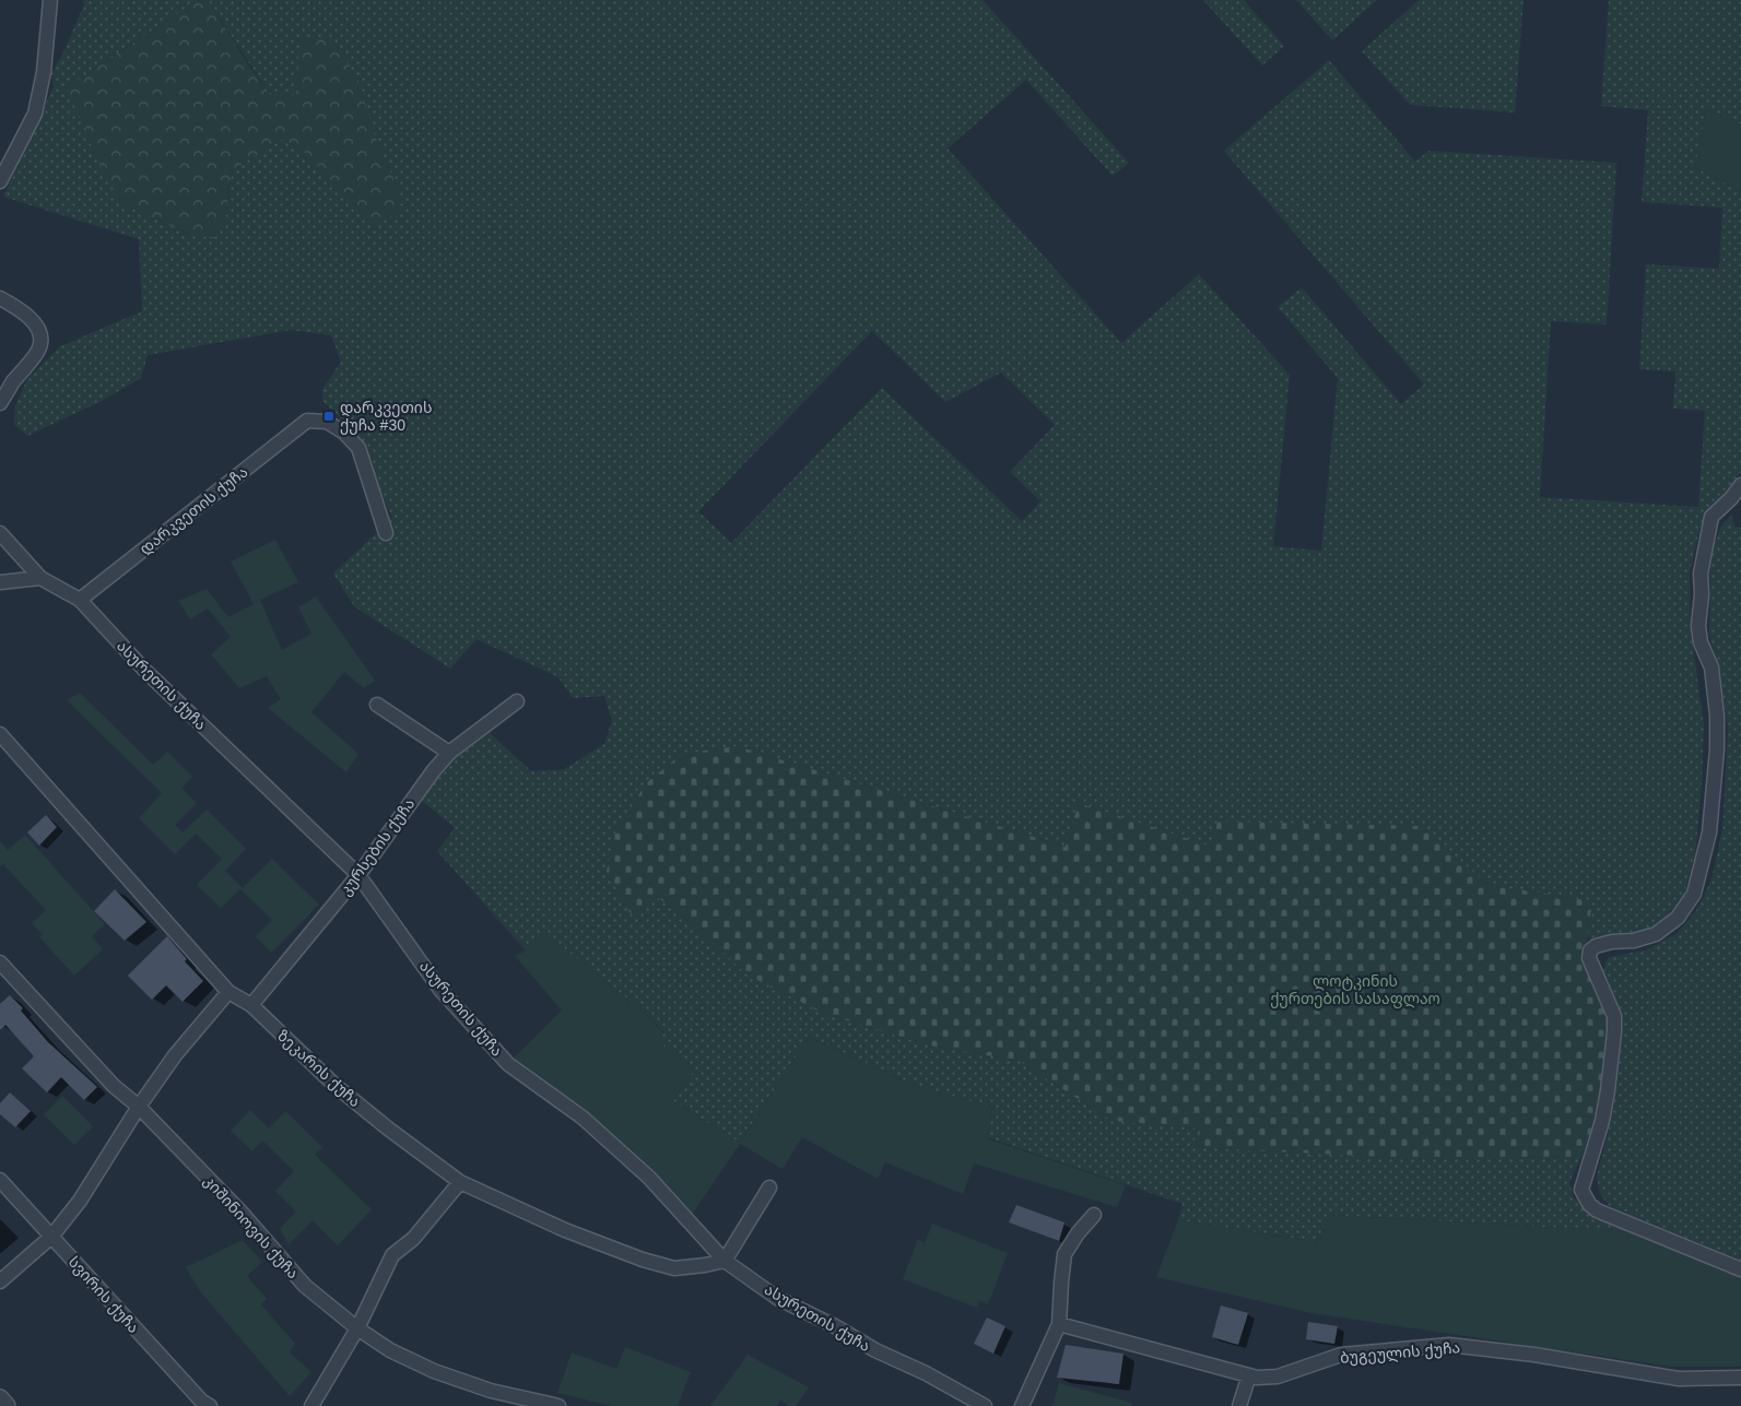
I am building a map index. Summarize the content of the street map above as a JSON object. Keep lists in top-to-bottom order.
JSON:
{
  "streets": {
    "street": [
      "დარკვეთის ქუჩა",
      "ასურეთის ქუჩა",
      "კურსების ქუჩა",
      "ზეკარის ქუჩა",
      "კიშინიოვის ქუჩა",
      "სვირის ქუჩა",
      "ბუგეულის ქუჩა"
    ]
  },
  "crossings": [
    ["დარკვეთის ქუჩა", "ასურეთის ქუჩა"],
    ["ასურეთის ქუჩა", "კურსების ქუჩა"],
    ["ასურეთის ქუჩა", "ზეკარის ქუჩა"],
    ["კურსების ქუჩა", "ზეკარის ქუჩა"]
  ],
  "parks": ["ლოტკინის ქურთების სასაფლაო"],
  "places": {
    "transit": ["დარკვეთის ქუჩა #30"]
  }
}
